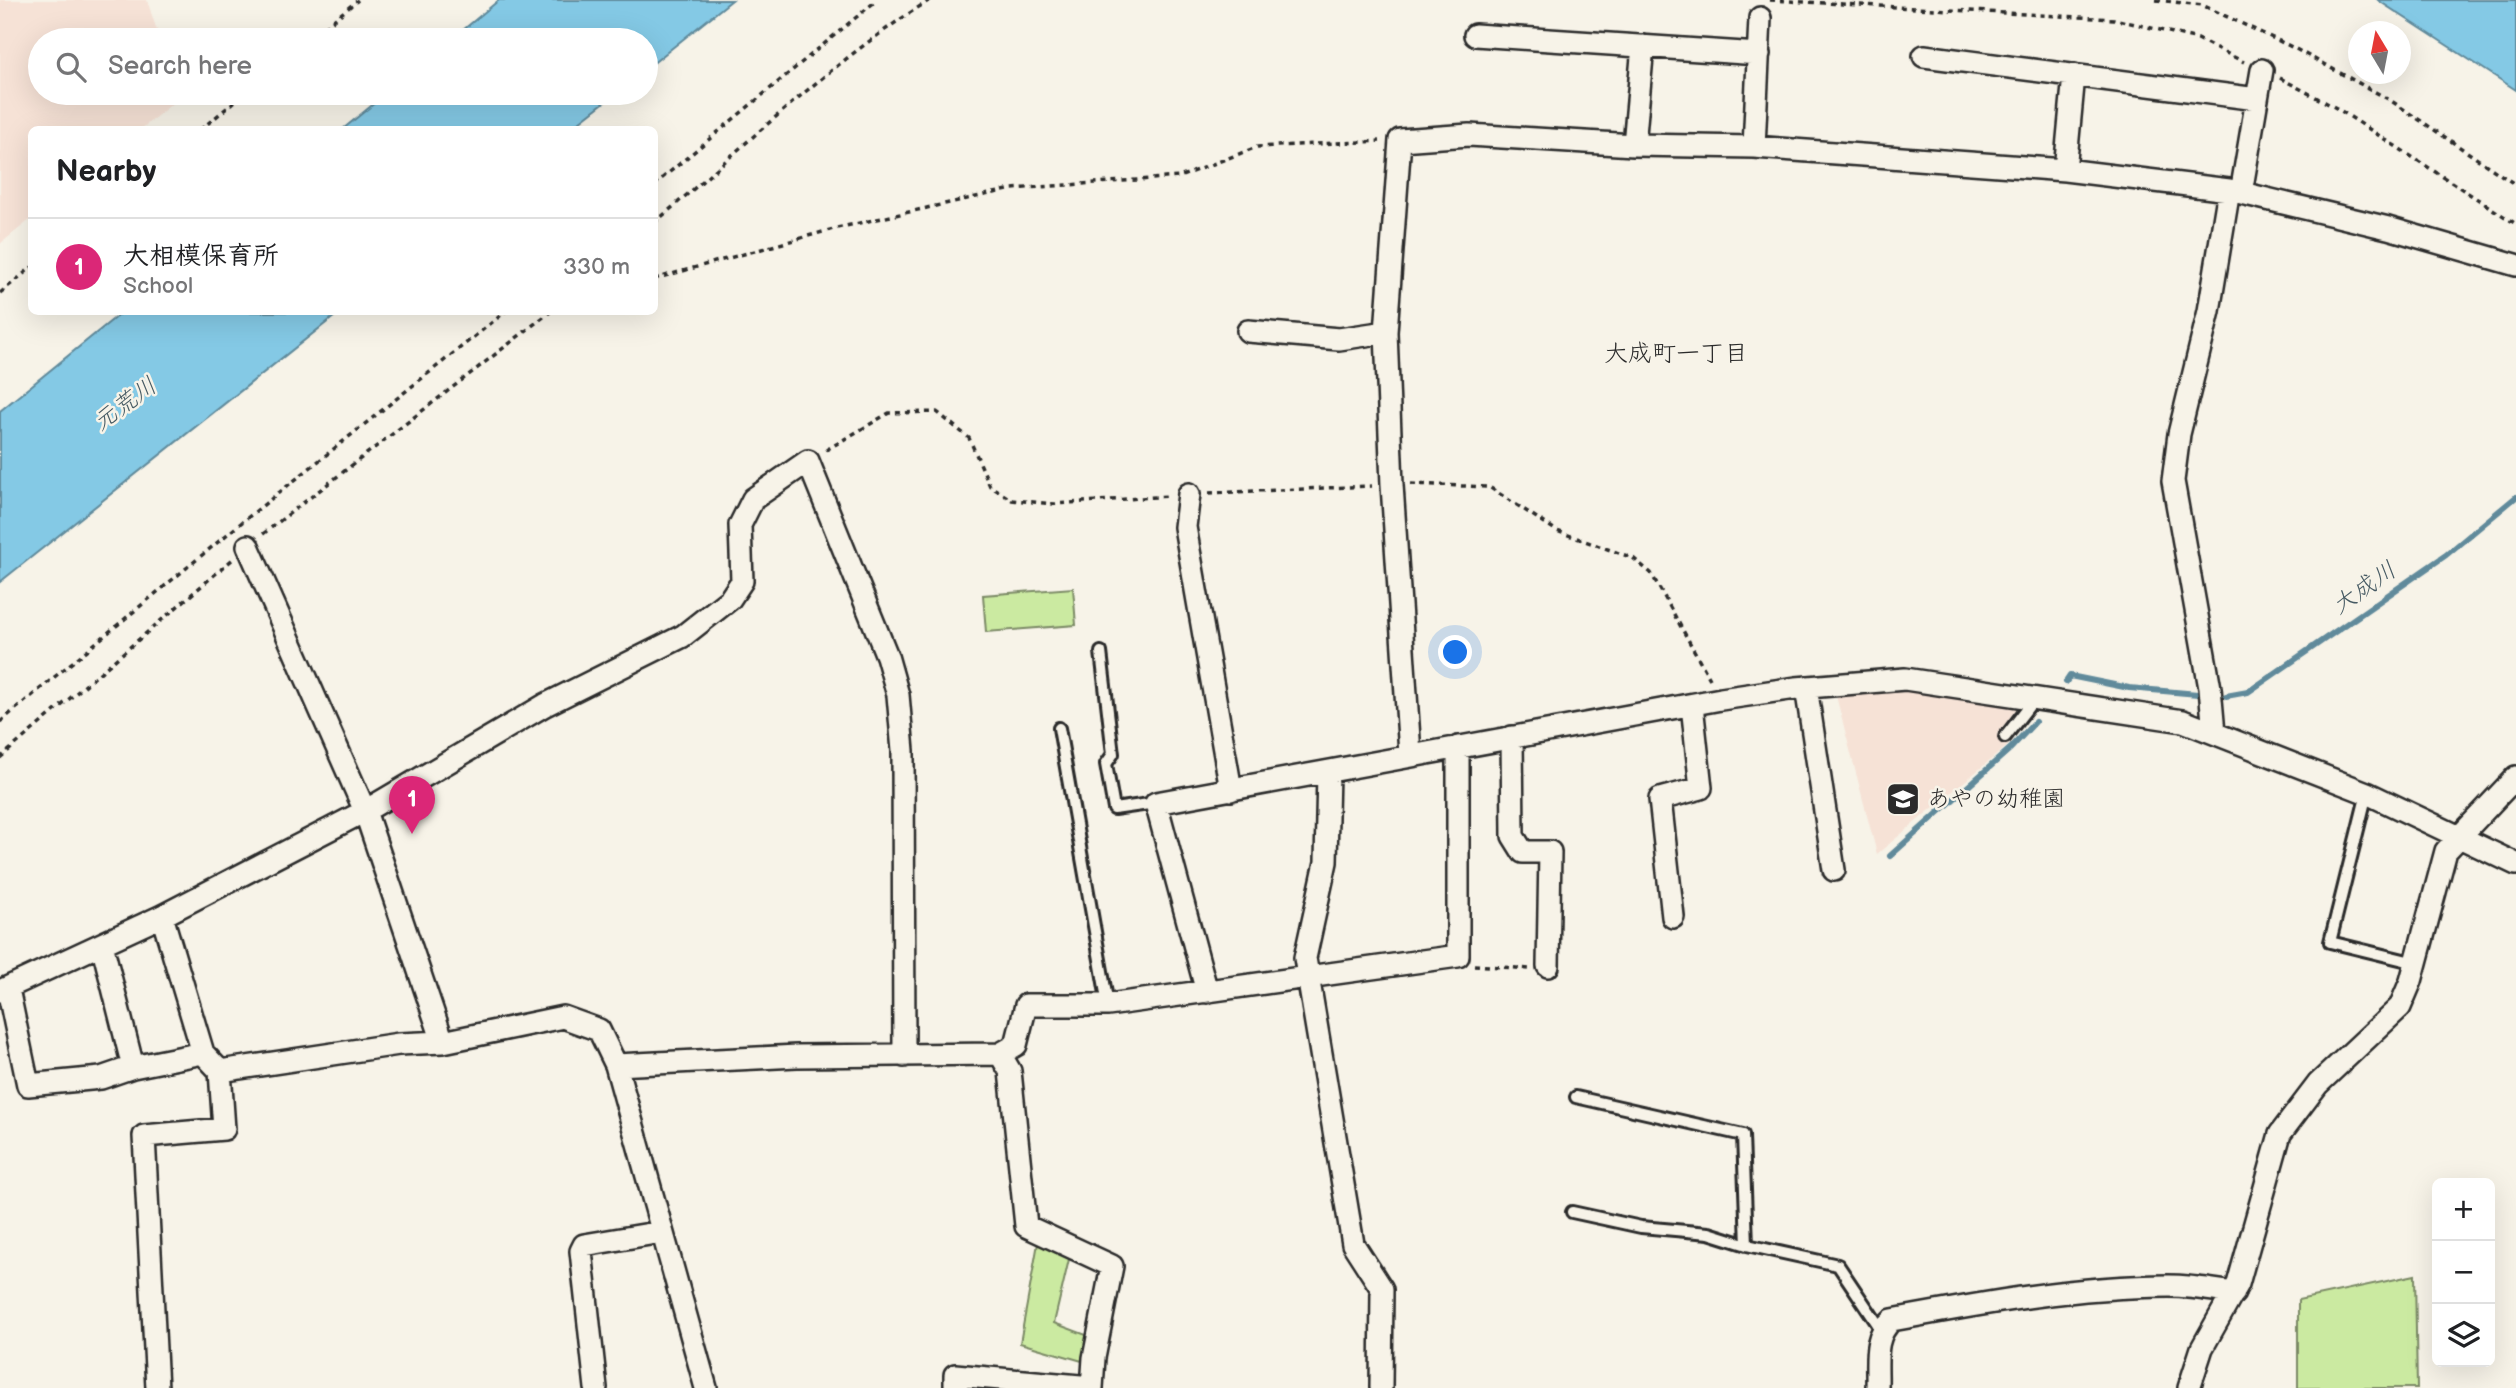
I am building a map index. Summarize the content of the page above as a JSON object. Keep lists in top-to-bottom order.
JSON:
{
  "districts": ["大成町一丁目"],
  "water": ["元荒川", "大成川"],
  "places": {
    "school or university": ["あやの幼稚園"]
  },
  "north": "top",
  "page": {
    "search": "Search here",
    "heading": "Nearby",
    "list": [
      {
        "mark": "1",
        "name": "大相模保育所",
        "note": "School",
        "value": "330 m"
      }
    ],
    "pins": "1",
    "map_buttons": ["+", "−"]
  }
}
